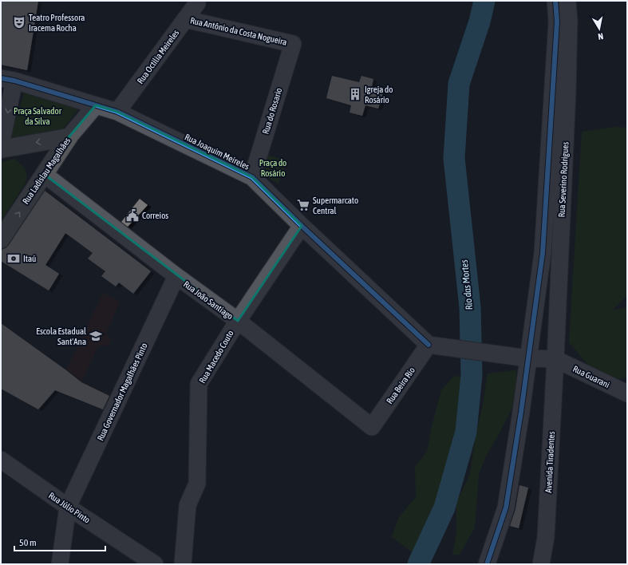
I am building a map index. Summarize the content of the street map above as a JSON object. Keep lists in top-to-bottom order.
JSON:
{
  "streets": {
    "main road": ["Rua Ladislau Magalhães"],
    "street": [
      "Rua Antônio da Costa Nogueira",
      "Rua Octilia Meireles",
      "Rua do Rosario",
      "Rua Joaquim Meireles",
      "Rua Severino Rodrigues",
      "Rua João Santiago",
      "Rua Macedo Couto",
      "Rua Guarani",
      "Rua Beira Rio",
      "Rua Governador Magalhães Pinto",
      "Avenida Tiradentes",
      "Rua Júlio Pinto"
    ]
  },
  "crossings": [
    ["Rua Antônio da Costa Nogueira", "Rua Octilia Meireles"],
    ["Rua Antônio da Costa Nogueira", "Rua do Rosario"],
    ["Rua Octilia Meireles", "Rua Joaquim Meireles"],
    ["Rua do Rosario", "Rua Joaquim Meireles"],
    ["Rua Joaquim Meireles", "Rua Ladislau Magalhães"],
    ["Rua Joaquim Meireles", "Rua Macedo Couto"],
    ["Rua Joaquim Meireles", "Rua Beira Rio"],
    ["Rua Ladislau Magalhães", "Rua João Santiago"],
    ["Rua Severino Rodrigues", "Rua Guarani"],
    ["Rua Severino Rodrigues", "Avenida Tiradentes"],
    ["Rua João Santiago", "Rua Macedo Couto"],
    ["Rua João Santiago", "Rua Beira Rio"],
    ["Rua João Santiago", "Rua Governador Magalhães Pinto"],
    ["Rua Guarani", "Avenida Tiradentes"],
    ["Rua Governador Magalhães Pinto", "Rua Júlio Pinto"]
  ],
  "one_way": ["Rua Ladislau Magalhães"],
  "water": ["Rio das Mortes"],
  "parks": ["Praça Salvador da Silva", "Praça do Rosário"],
  "places": {
    "theatre": ["Teatro Professora Iracema Rocha"],
    "building": ["Igreja do Rosário"],
    "supermarket": ["Supermarcato Central"],
    "public building": ["Correios"],
    "bank": ["Itaú"],
    "school or university": ["Escola Estadual Sant'Ana"]
  },
  "scale_bar": "50 m",
  "north": "bottom"
}
